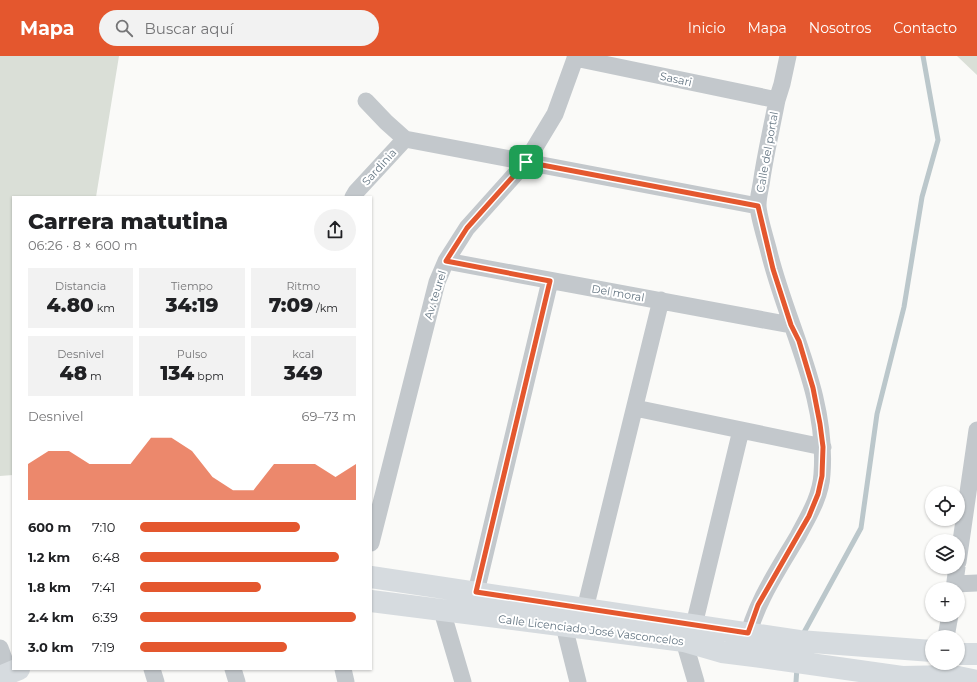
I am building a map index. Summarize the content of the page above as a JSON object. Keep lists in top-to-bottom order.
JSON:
{
  "streets": {
    "street": [
      "Sasari",
      "Calle del portal",
      "Sardinia",
      "Del moral",
      "Av. teurel",
      "Calle Licenciado José Vasconcelos"
    ]
  },
  "crossings": [
    ["Sasari", "Calle del portal"],
    ["Sasari", "Av. teurel"],
    ["Calle del portal", "Del moral"],
    ["Calle del portal", "Calle Licenciado José Vasconcelos"],
    ["Del moral", "Av. teurel"]
  ],
  "page": {
    "header": "Mapa",
    "search": "Buscar aquí",
    "nav": [
      "Inicio",
      "Mapa",
      "Nosotros",
      "Contacto"
    ],
    "heading": ["Carrera matutina", "06:26 · 8 × 600 m"],
    "stats": [
      ["Distancia", "4.80 km"],
      ["Tiempo", "34:19"],
      ["Ritmo", "7:09 /km"],
      ["Desnivel", "48 m"],
      ["Pulso", "134 bpm"],
      ["kcal", "349"]
    ],
    "chart": ["Desnivel", "69–73 m"],
    "map_buttons": ["+", "−"],
    "list": [
      {
        "name": "600 m",
        "note": "7:10"
      },
      {
        "name": "1.2 km",
        "note": "6:48"
      },
      {
        "name": "1.8 km",
        "note": "7:41"
      },
      {
        "name": "2.4 km",
        "note": "6:39"
      },
      {
        "name": "3.0 km",
        "note": "7:19"
      }
    ]
  }
}
